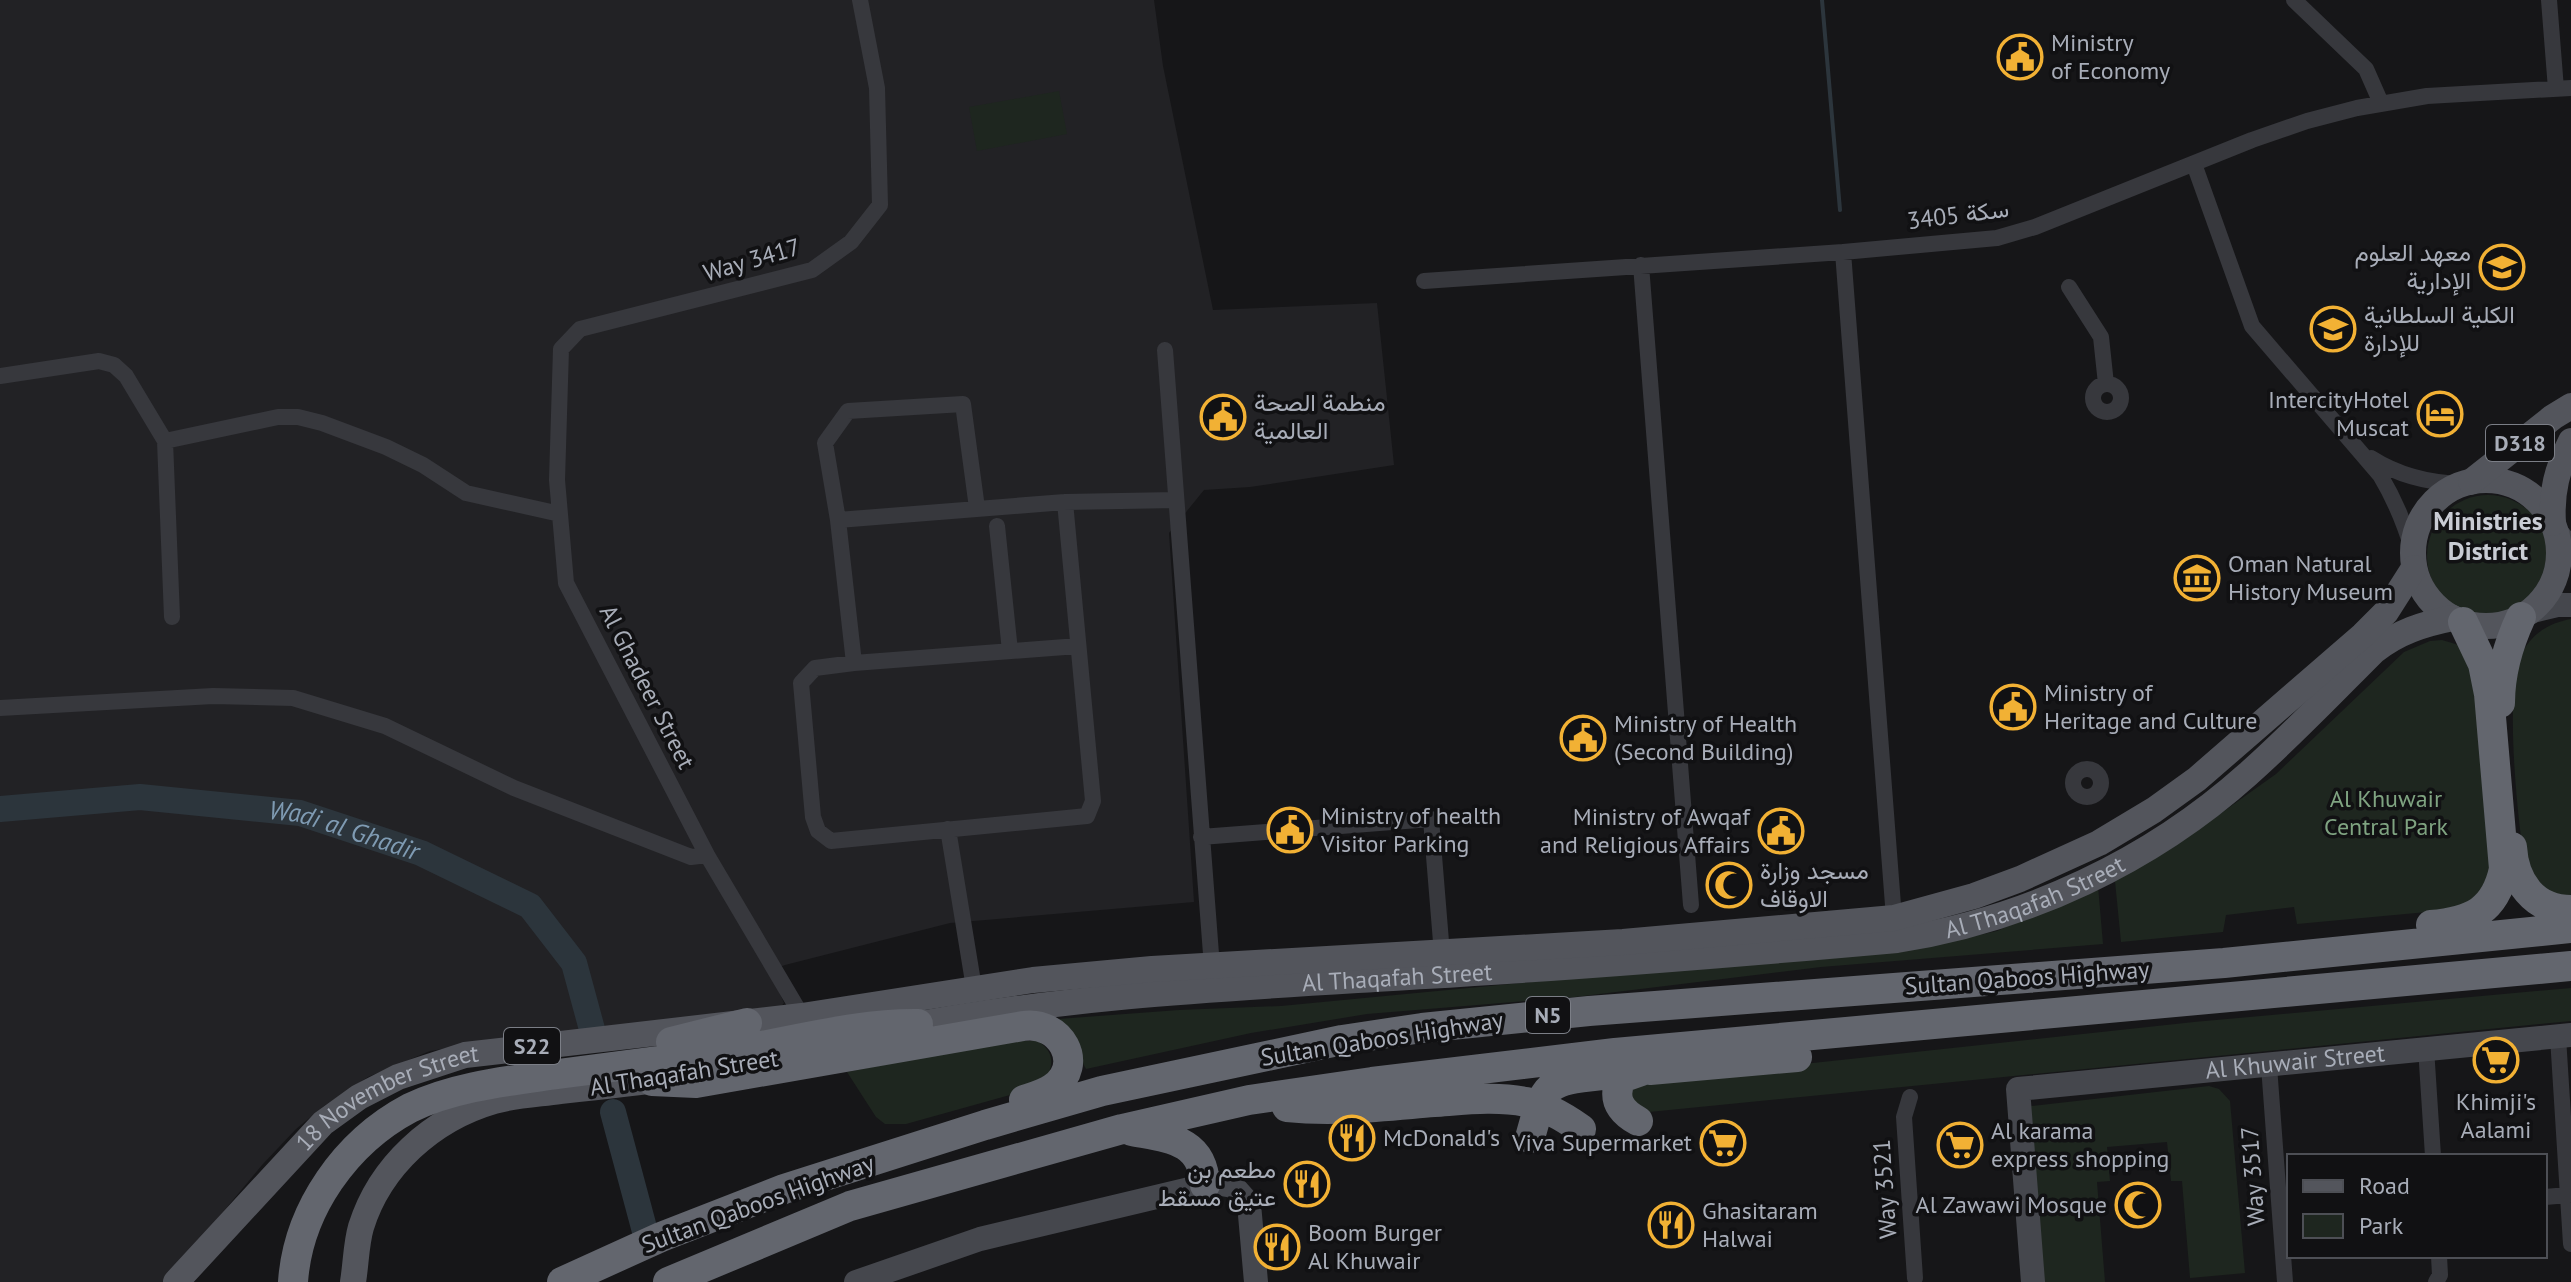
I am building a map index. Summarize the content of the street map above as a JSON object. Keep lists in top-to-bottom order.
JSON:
{
  "streets": {
    "highway": ["Sultan Qaboos Highway", "N5"],
    "main road": [
      "D318",
      "Al Thaqafah Street",
      "S22",
      "18 November Street"
    ],
    "street": [
      "سكة 3405",
      "Way 3417",
      "Al Ghadeer Street",
      "Al Khuwair Street",
      "Way 3517",
      "Way 3521"
    ]
  },
  "crossings": [
    ["Way 3417", "Al Ghadeer Street"],
    ["D318", "Al Thaqafah Street"],
    ["Al Ghadeer Street", "Al Thaqafah Street"],
    ["Al Ghadeer Street", "18 November Street"],
    ["Al Thaqafah Street", "18 November Street"],
    ["Al Khuwair Street", "Way 3517"]
  ],
  "districts": ["Ministries District"],
  "water": ["Wadi al Ghadir"],
  "parks": ["Al Khuwair Central Park"],
  "places": {
    "public building": [
      "Ministry of Economy",
      "منطمة الصحة العالمية",
      "Ministry of Heritage and Culture",
      "Ministry of Health (Second Building)",
      "Ministry of health Visitor Parking",
      "Ministry of Awqaf and Religious Affairs"
    ],
    "school or university": ["معهد العلوم الإدارية", "الكلية السلطانية للإدارة"],
    "hotel": ["IntercityHotel Muscat"],
    "museum": ["Oman Natural History Museum"],
    "mosque": ["مسجد وزارة الاوقاف", "Al Zawawi Mosque"],
    "supermarket": ["Khimji's Aalami", "Viva Supermarket", "Al karama express shopping"],
    "restaurant": [
      "McDonald's",
      "مطعم بن عتيق مسقط",
      "Ghasitaram Halwai",
      "Boom Burger Al Khuwair"
    ]
  },
  "legend": ["Road", "Park"]
}
